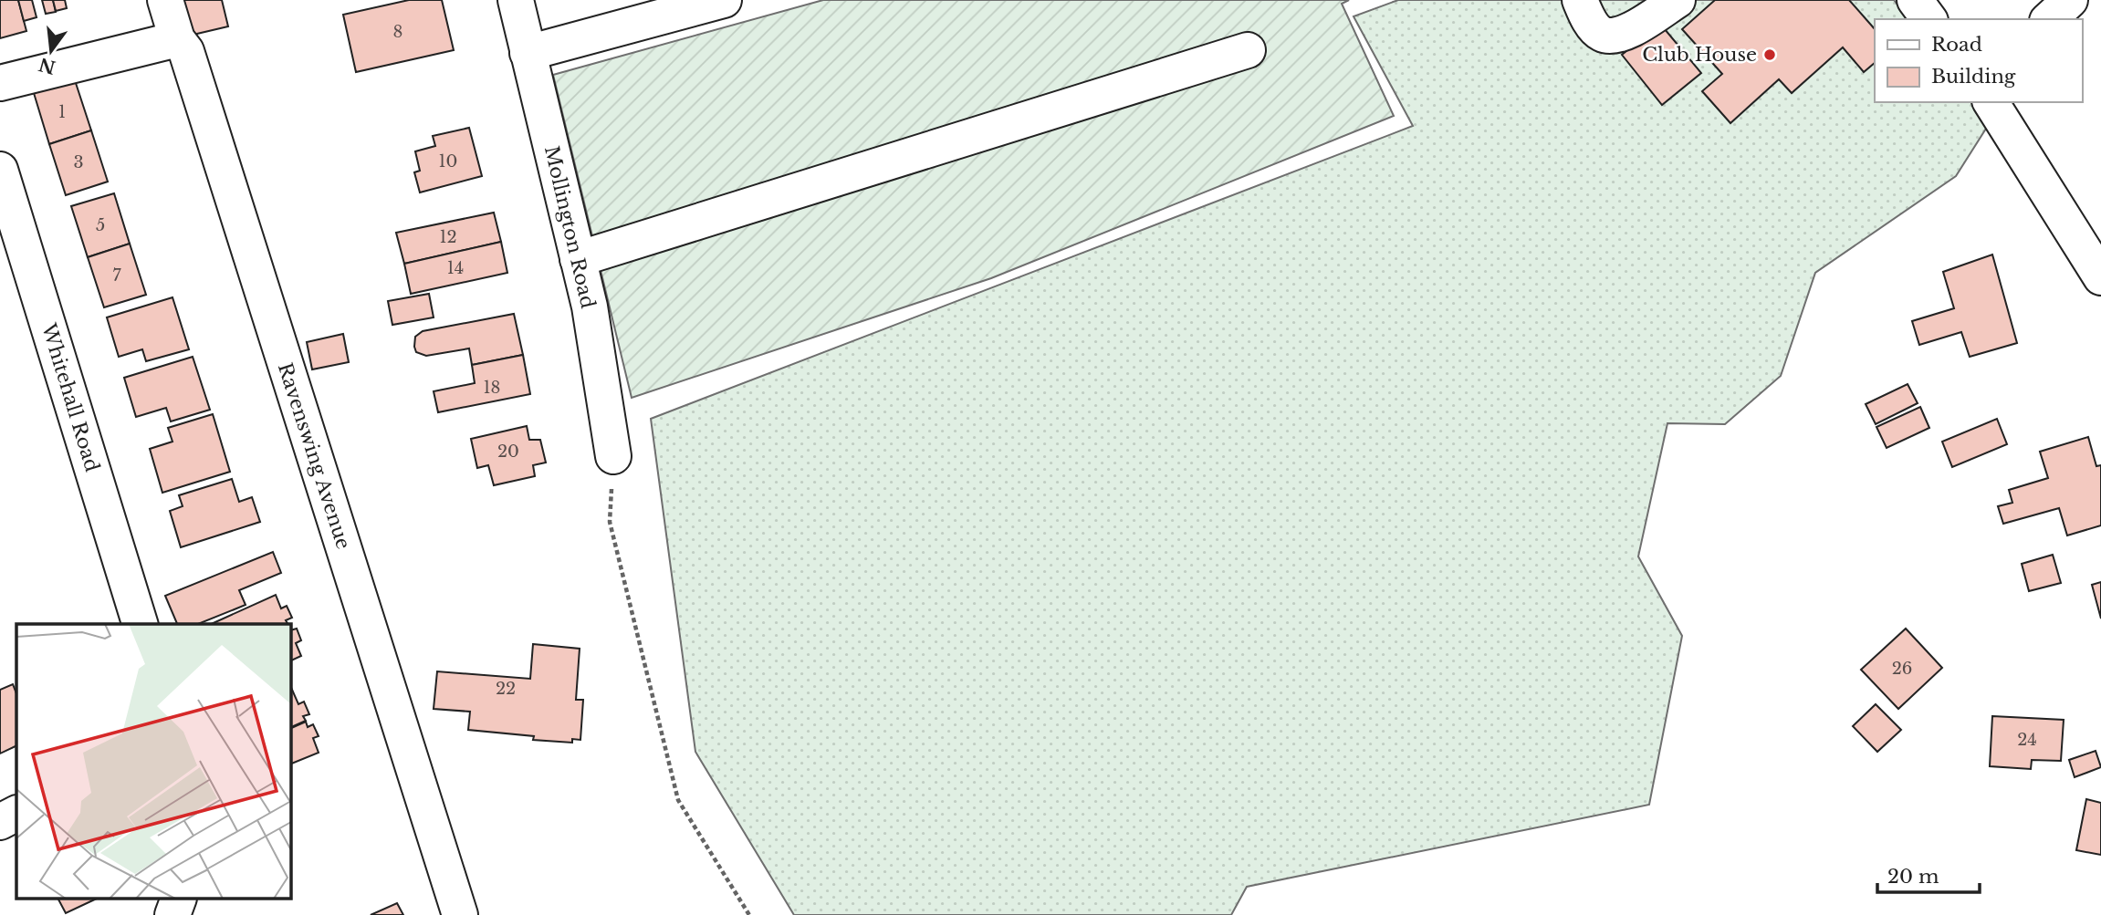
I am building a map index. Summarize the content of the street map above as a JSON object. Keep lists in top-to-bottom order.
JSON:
{
  "streets": {
    "street": ["Mollington Road", "Whitehall Road", "Ravenswing Avenue"]
  },
  "places": ["Club House"],
  "house_numbers": [
    "8",
    "1",
    "10",
    "3",
    "5",
    "12",
    "14",
    "7",
    "18",
    "20",
    "26",
    "22",
    "24"
  ],
  "legend": ["Road", "Building"],
  "scale_bar": "20 m",
  "north": "bottom"
}
